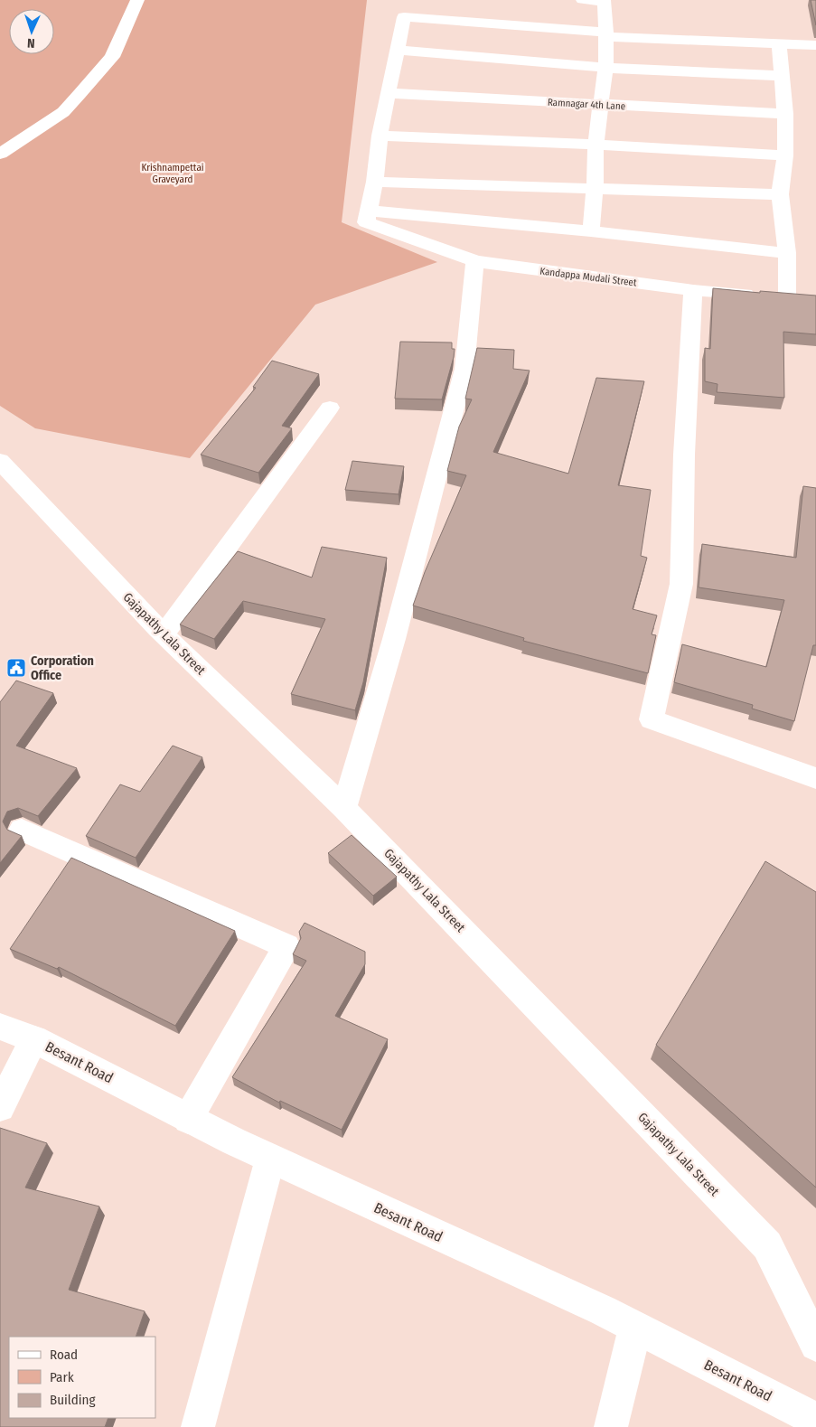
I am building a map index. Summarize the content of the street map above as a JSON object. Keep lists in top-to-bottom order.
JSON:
{
  "streets": {
    "street": [
      "Ramnagar 4th Lane",
      "Kandappa Mudali Street",
      "Gajapathy Lala Street",
      "Besant Road"
    ]
  },
  "parks": ["Krishnampettai Graveyard"],
  "places": {
    "public building": ["Corporation Office"]
  },
  "legend": ["Road", "Park", "Building"],
  "north": "bottom"
}
